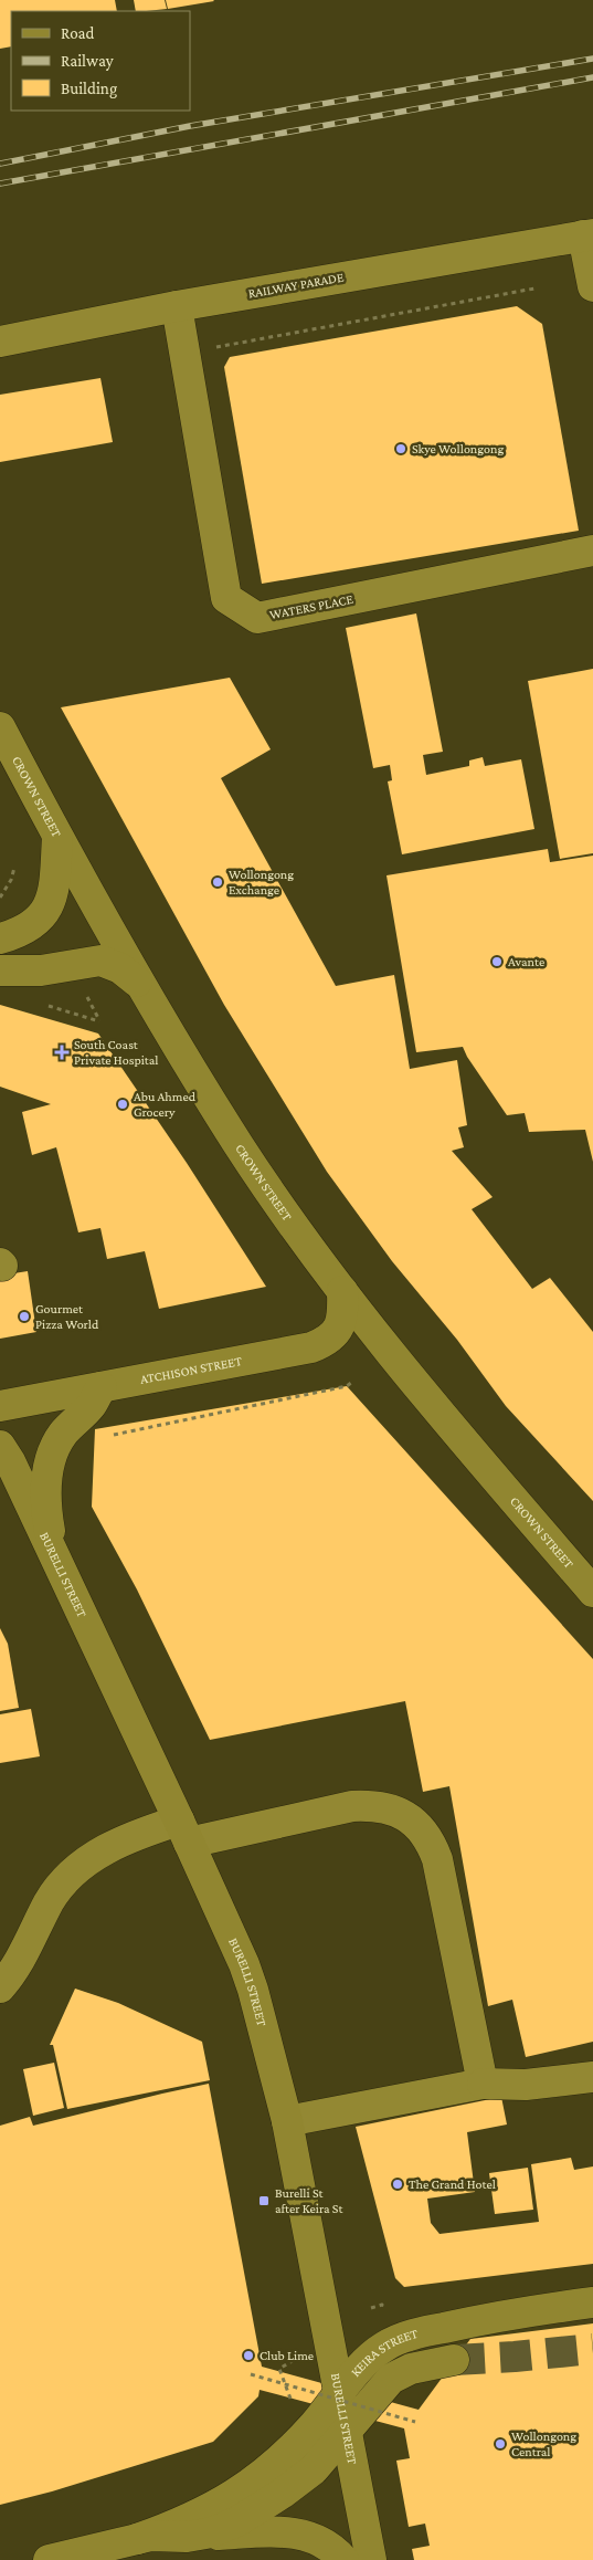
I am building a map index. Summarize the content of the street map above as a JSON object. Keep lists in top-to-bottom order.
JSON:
{
  "streets": {
    "main road": [
      "CROWN STREET",
      "ATCHISON STREET",
      "BURELLI STREET",
      "KEIRA STREET"
    ],
    "street": ["RAILWAY PARADE", "WATERS PLACE"]
  },
  "crossings": [
    ["RAILWAY PARADE", "WATERS PLACE"],
    ["CROWN STREET", "ATCHISON STREET"],
    ["BURELLI STREET", "KEIRA STREET"]
  ],
  "places": {
    "other": [
      "Skye Wollongong",
      "Wollongong Exchange",
      "Avante",
      "Abu Ahmed Grocery",
      "Gourmet Pizza World",
      "The Grand Hotel",
      "Club Lime",
      "Wollongong Central"
    ],
    "health": ["South Coast Private Hospital"],
    "transit": ["Burelli St after Keira St"]
  },
  "legend": ["Road", "Railway", "Building"]
}
